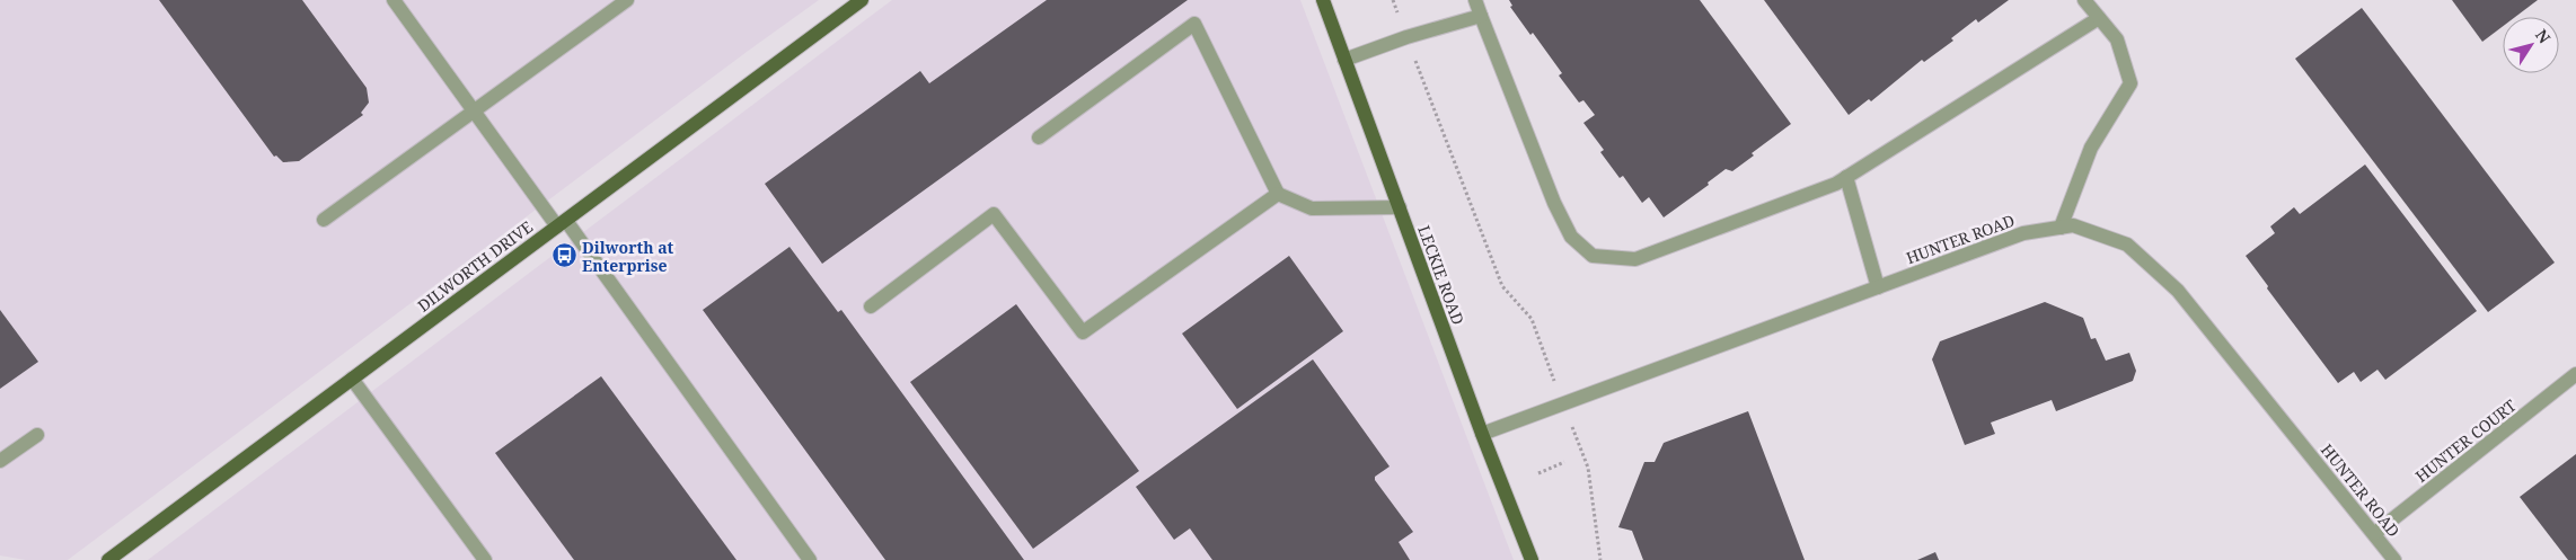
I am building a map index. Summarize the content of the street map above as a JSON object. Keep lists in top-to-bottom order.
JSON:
{
  "streets": {
    "main road": ["DILWORTH DRIVE", "LECKIE ROAD"],
    "street": ["HUNTER ROAD", "HUNTER COURT"]
  },
  "crossings": [
    ["HUNTER ROAD", "LECKIE ROAD"],
    ["HUNTER ROAD", "HUNTER COURT"]
  ],
  "places": {
    "bus stop": ["Dilworth at Enterprise"]
  },
  "north": "top right"
}
